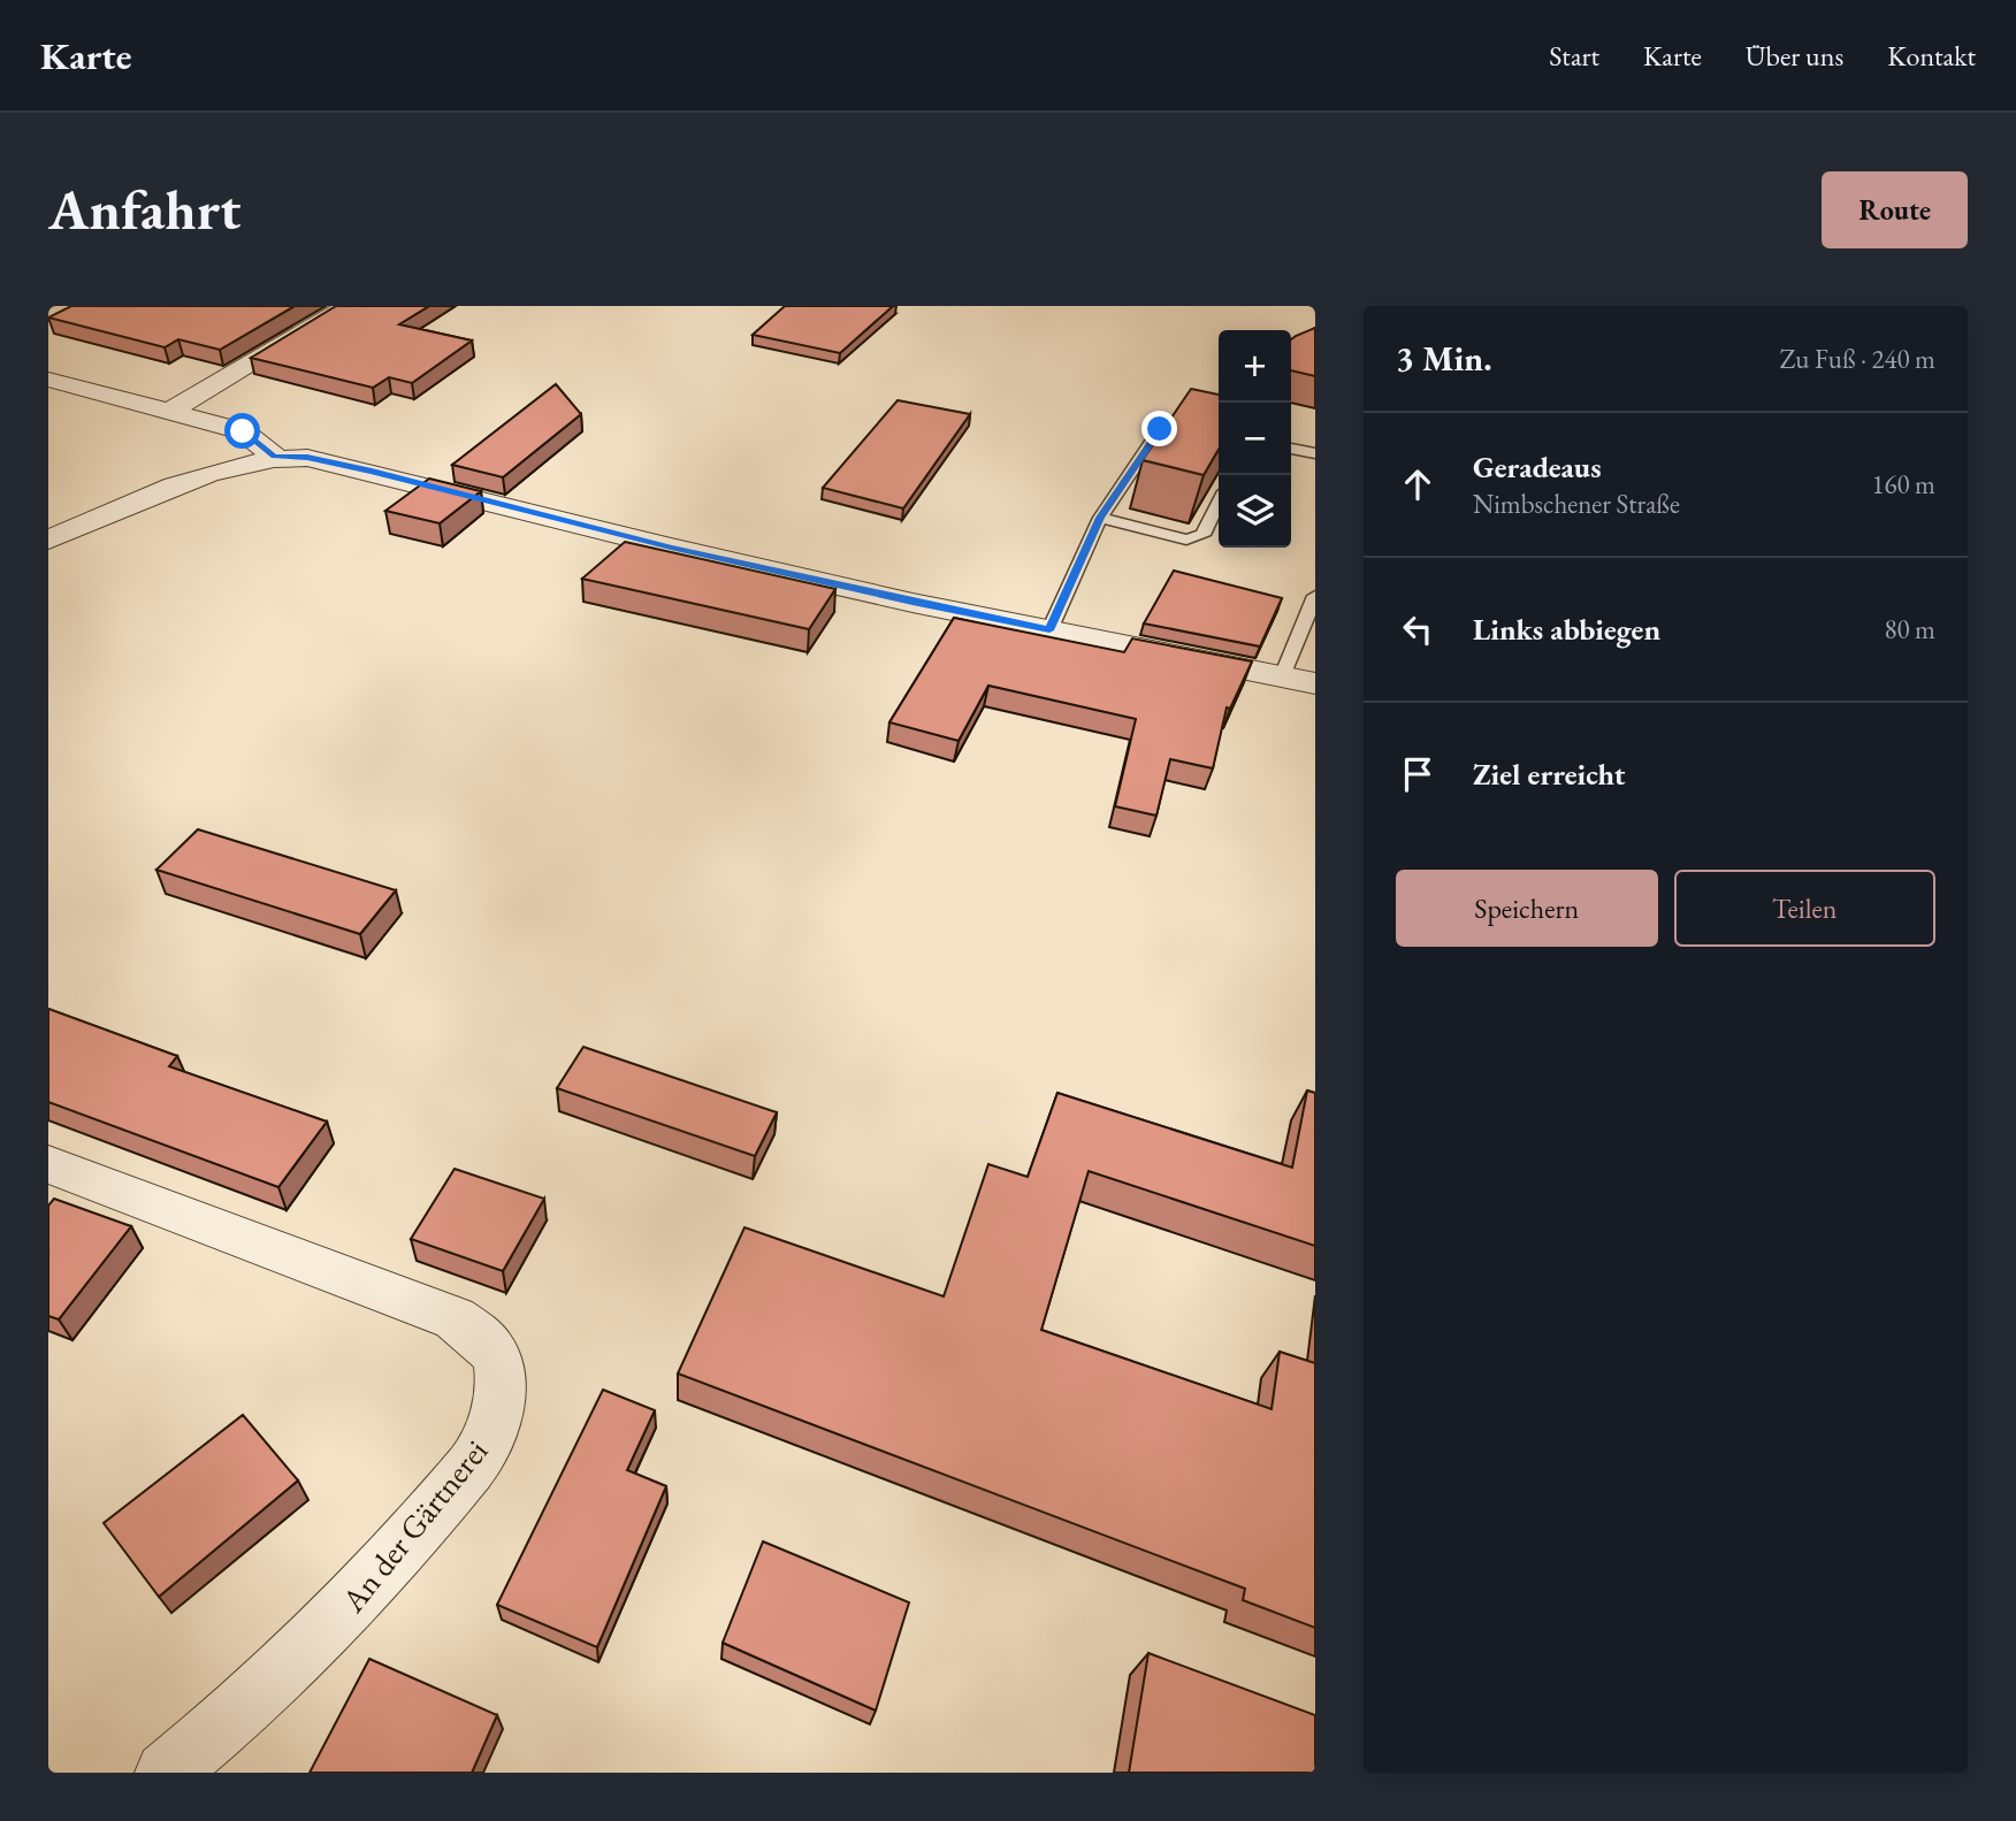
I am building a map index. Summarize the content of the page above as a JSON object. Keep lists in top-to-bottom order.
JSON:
{
  "streets": {
    "street": ["An der Gärtnerei"]
  },
  "page": {
    "header": "Karte",
    "nav": [
      "Start",
      "Karte",
      "Über uns",
      "Kontakt"
    ],
    "buttons": [
      "Route",
      ["Speichern", "Teilen"]
    ],
    "title": "Anfahrt",
    "heading": ["3 Min.", "Zu Fuß · 240 m"],
    "map_buttons": ["+", "−"],
    "list": [
      ["Geradeaus", "Nimbschener Straße", "160 m"],
      ["Links abbiegen", "80 m"],
      "Ziel erreicht"
    ]
  }
}
